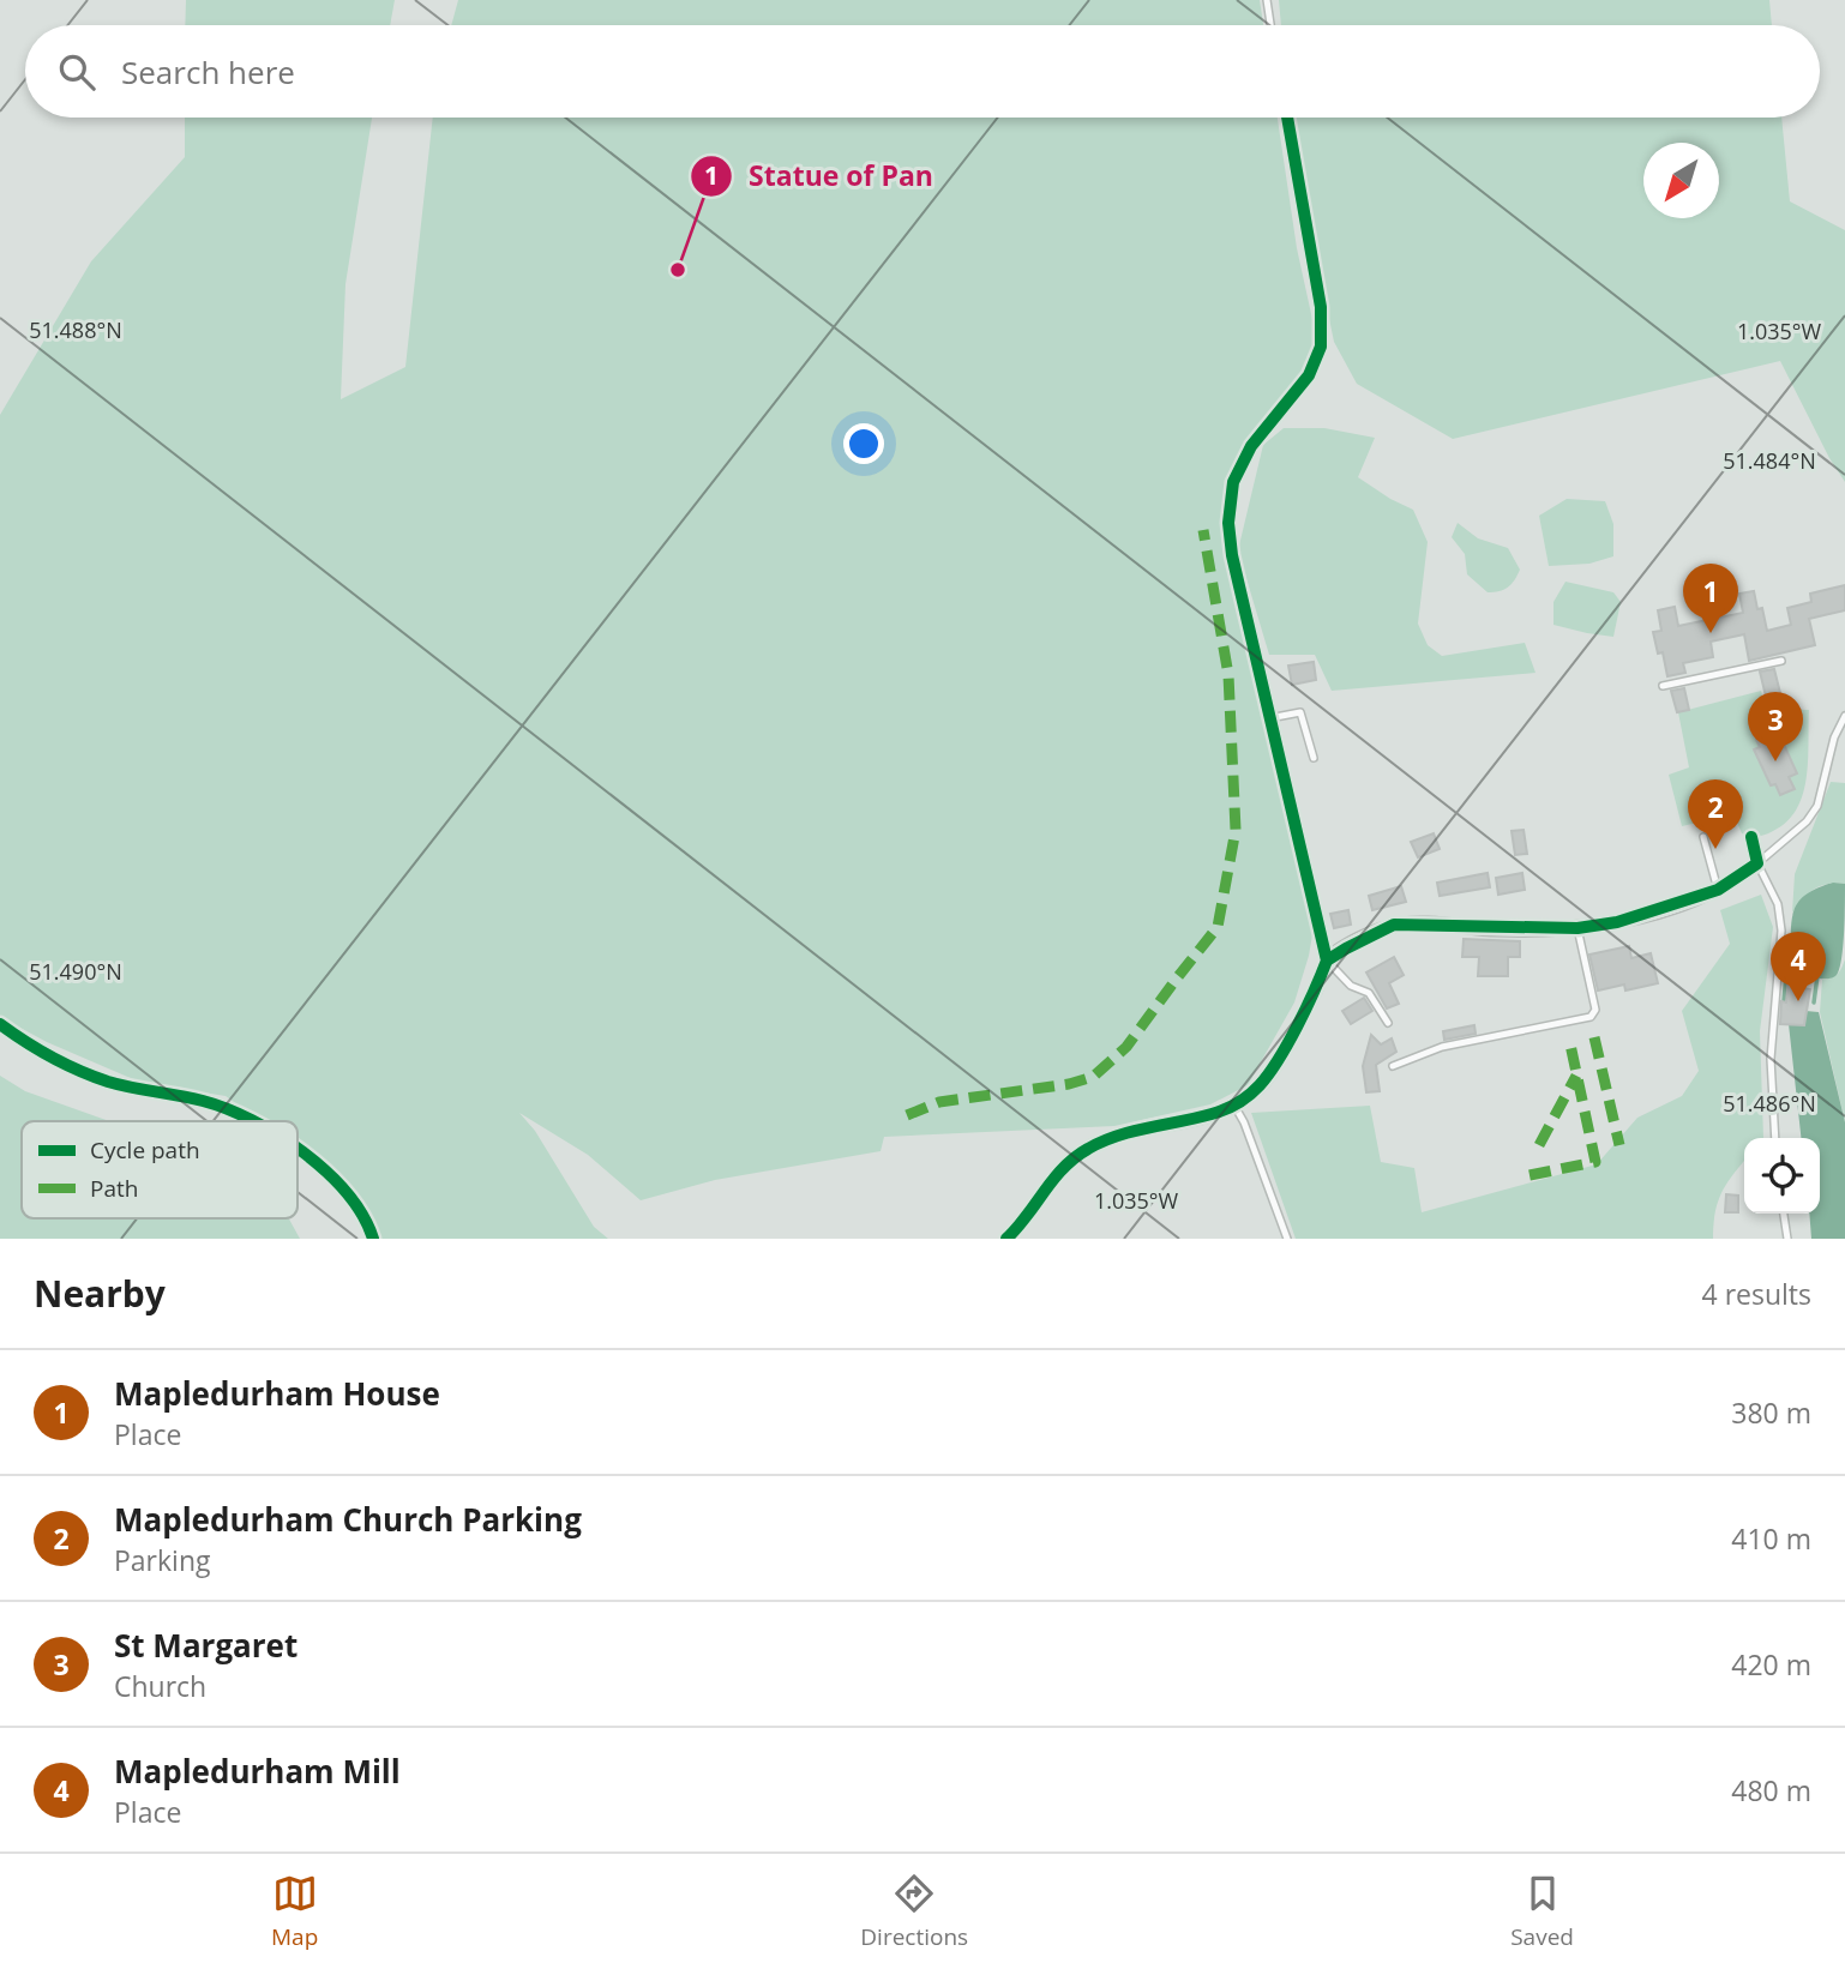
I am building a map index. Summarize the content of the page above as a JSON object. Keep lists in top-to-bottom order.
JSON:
{
  "places": ["Statue of Pan"],
  "legend": ["Cycle path", "Path"],
  "north": "bottom left",
  "page": {
    "search": "Search here",
    "pins": [
      "1",
      "3",
      "2",
      "4"
    ],
    "heading": ["Nearby", "4 results"],
    "list": [
      {
        "mark": "1",
        "name": "Mapledurham House",
        "note": "Place",
        "value": "380 m"
      },
      {
        "mark": "2",
        "name": "Mapledurham Church Parking",
        "note": "Parking",
        "value": "410 m"
      },
      {
        "mark": "3",
        "name": "St Margaret",
        "note": "Church",
        "value": "420 m"
      },
      {
        "mark": "4",
        "name": "Mapledurham Mill",
        "note": "Place",
        "value": "480 m"
      }
    ],
    "nav": ["Map", "Directions", "Saved"]
  },
  "coordinates": [
    "51.488°N",
    "1.035°W",
    "51.484°N",
    "51.490°N",
    "51.486°N"
  ]
}
